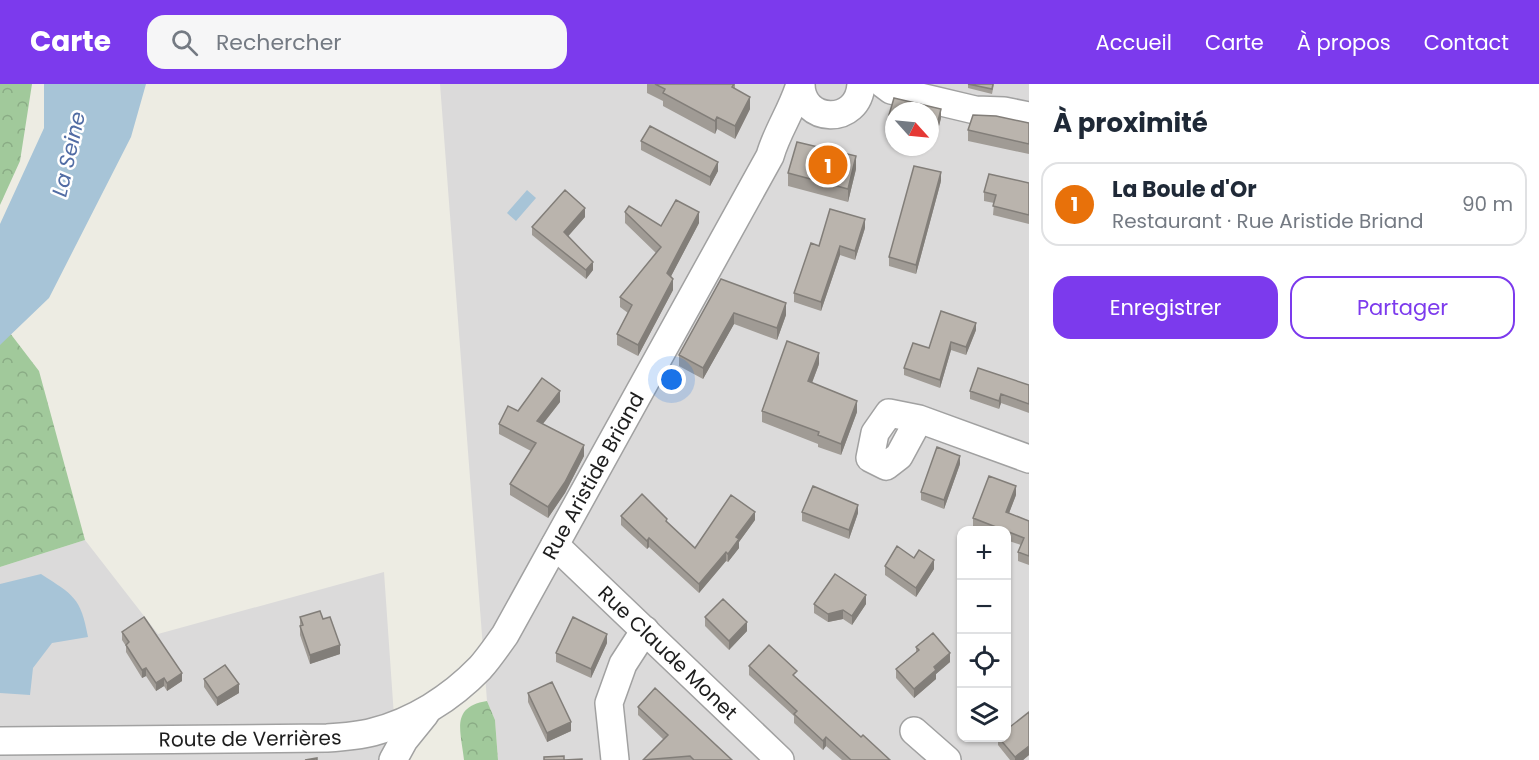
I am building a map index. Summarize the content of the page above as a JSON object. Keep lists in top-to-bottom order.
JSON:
{
  "streets": {
    "street": ["Rue Aristide Briand", "Rue Claude Monet", "Route de Verrières"]
  },
  "crossings": [
    ["Rue Aristide Briand", "Rue Claude Monet"],
    ["Rue Aristide Briand", "Route de Verrières"]
  ],
  "water": ["La Seine"],
  "north": "bottom right",
  "page": {
    "header": "Carte",
    "search": "Rechercher",
    "nav": [
      "Accueil",
      "Carte",
      "À propos",
      "Contact"
    ],
    "heading": "À proximité",
    "pins": "1",
    "list": [
      {
        "mark": "1",
        "name": "La Boule d'Or",
        "note": "Restaurant · Rue Aristide Briand",
        "value": "90 m"
      }
    ],
    "buttons": ["Enregistrer", "Partager"],
    "map_buttons": ["+", "−"]
  }
}
